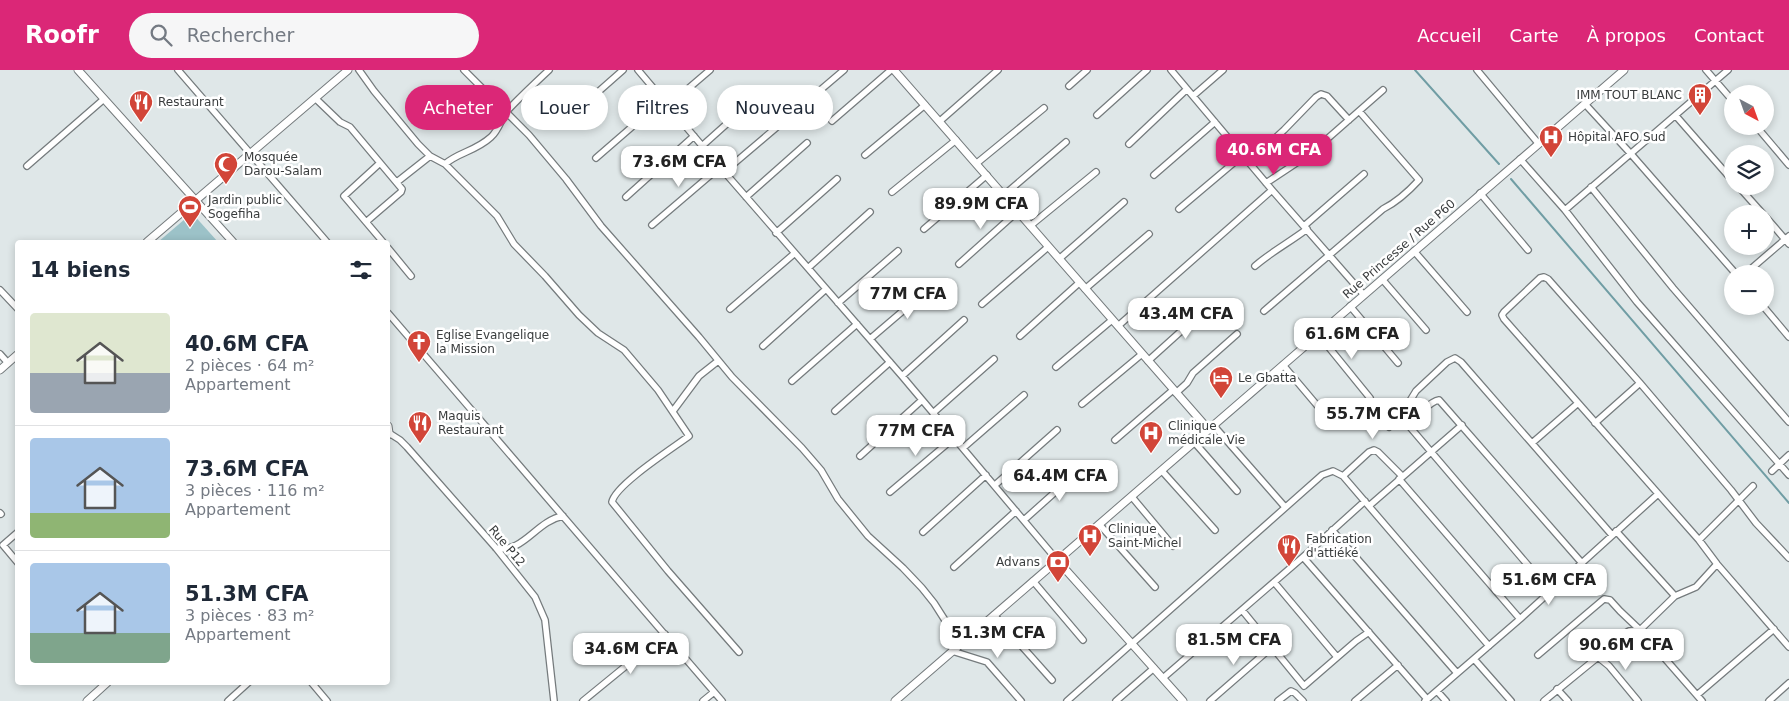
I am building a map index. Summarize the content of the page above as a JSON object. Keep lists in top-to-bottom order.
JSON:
{
  "streets": {
    "street": ["Rue Princesse / Rue P60", "Rue P12"]
  },
  "places": {
    "building": ["IMM TOUT BLANC"],
    "restaurant": ["Restaurant", "Maquis Restaurant", "Fabrication d'attiéké"],
    "hospital": ["Hôpital AFO Sud", "Clinique médicale Vie", "Clinique Saint-Michel"],
    "mosque": ["Mosquée Darou-Salam"],
    "sports": ["Jardin public Sogefiha"],
    "church": ["Eglise Evangelique la Mission"],
    "hotel": ["Le Gbatta"],
    "bank": ["Advans"]
  },
  "north": "bottom right",
  "page": {
    "header": "Roofr",
    "search": "Rechercher",
    "nav": [
      "Accueil",
      "Carte",
      "À propos",
      "Contact"
    ],
    "map_buttons": ["+", "−"],
    "chip": [
      "Acheter",
      "Louer",
      "Filtres",
      "Nouveau"
    ],
    "price": [
      "40.6M CFA",
      "73.6M CFA",
      "89.9M CFA",
      "77M CFA",
      "43.4M CFA",
      "61.6M CFA",
      "55.7M CFA",
      "77M CFA",
      "64.4M CFA",
      "51.6M CFA",
      "51.3M CFA",
      "81.5M CFA",
      "90.6M CFA",
      "34.6M CFA"
    ],
    "heading": "14 biens",
    "list": [
      {
        "name": "40.6M CFA",
        "note": "2 pièces · 64 m² · Appartement"
      },
      {
        "name": "73.6M CFA",
        "note": "3 pièces · 116 m² · Appartement"
      },
      {
        "name": "51.3M CFA",
        "note": "3 pièces · 83 m² · Appartement"
      }
    ]
  }
}
